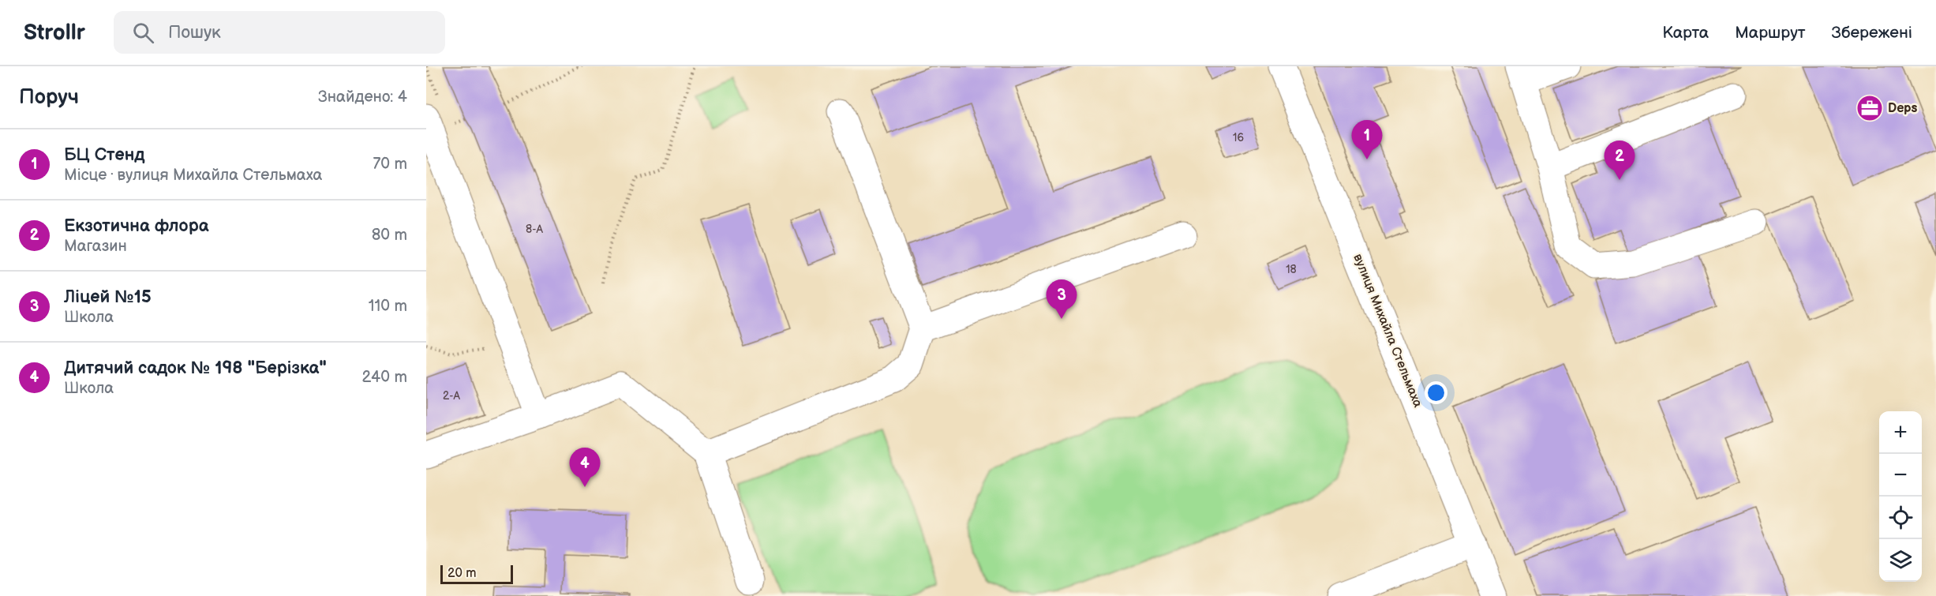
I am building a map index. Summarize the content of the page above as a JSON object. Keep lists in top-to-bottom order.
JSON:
{
  "streets": {
    "street": ["вулиця Михайла Стельмаха"]
  },
  "places": {
    "office": ["Deps"]
  },
  "house_numbers": [
    "16",
    "8-А",
    "18",
    "2-А"
  ],
  "scale_bar": "20 m",
  "page": {
    "header": "Strollr",
    "search": "Пошук",
    "nav": ["Карта", "Маршрут", "Збережені"],
    "heading": ["Поруч", "Знайдено: 4"],
    "pins": [
      "1",
      "2",
      "3",
      "4"
    ],
    "list": [
      {
        "mark": "1",
        "name": "БЦ Стенд",
        "note": "Місце · вулиця Михайла Стельмаха",
        "value": "70 m"
      },
      {
        "mark": "2",
        "name": "Екзотична флора",
        "note": "Магазин",
        "value": "80 m"
      },
      {
        "mark": "3",
        "name": "Ліцей №15",
        "note": "Школа",
        "value": "110 m"
      },
      {
        "mark": "4",
        "name": "Дитячий садок № 198 \"Берізка\"",
        "note": "Школа",
        "value": "240 m"
      }
    ],
    "map_buttons": ["+", "−"],
    "scale": "20 m"
  }
}
